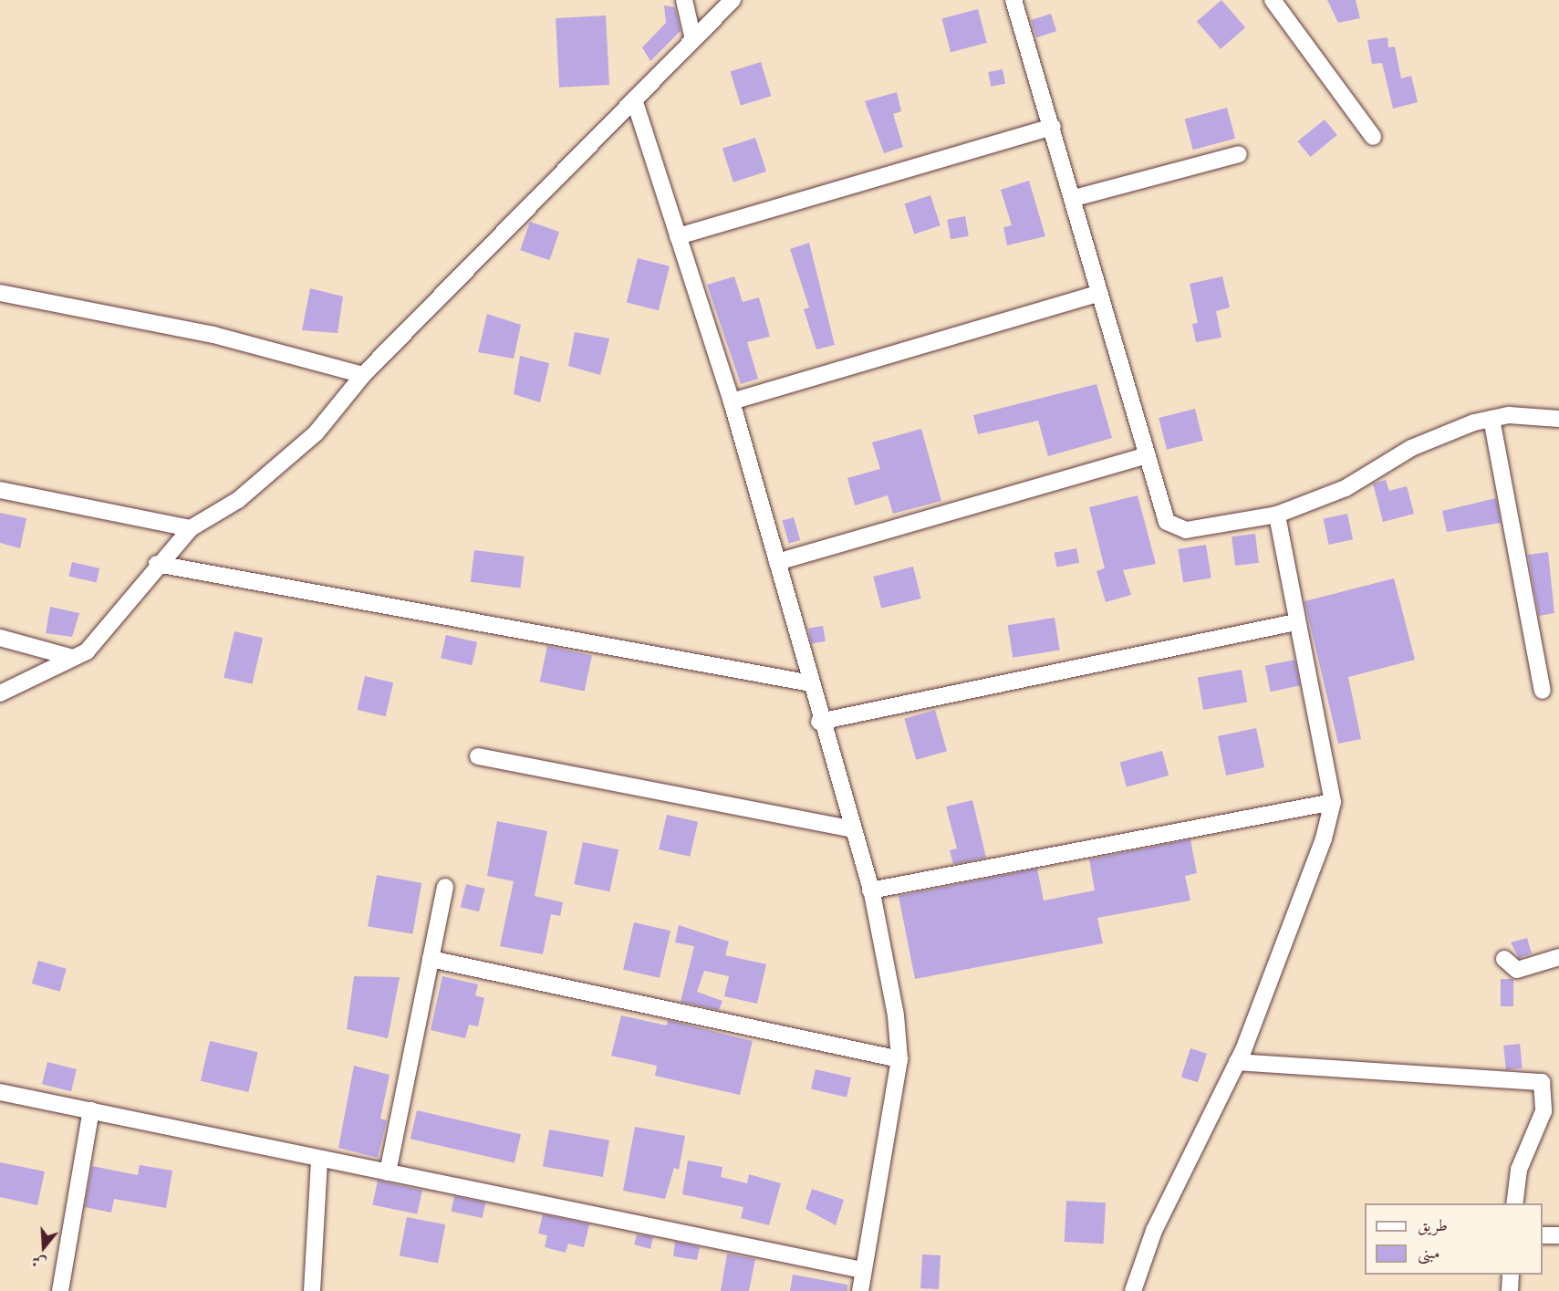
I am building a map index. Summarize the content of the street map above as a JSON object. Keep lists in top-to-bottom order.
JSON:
{
  "legend": ["طريق", "مبنى"],
  "north": "bottom"
}
